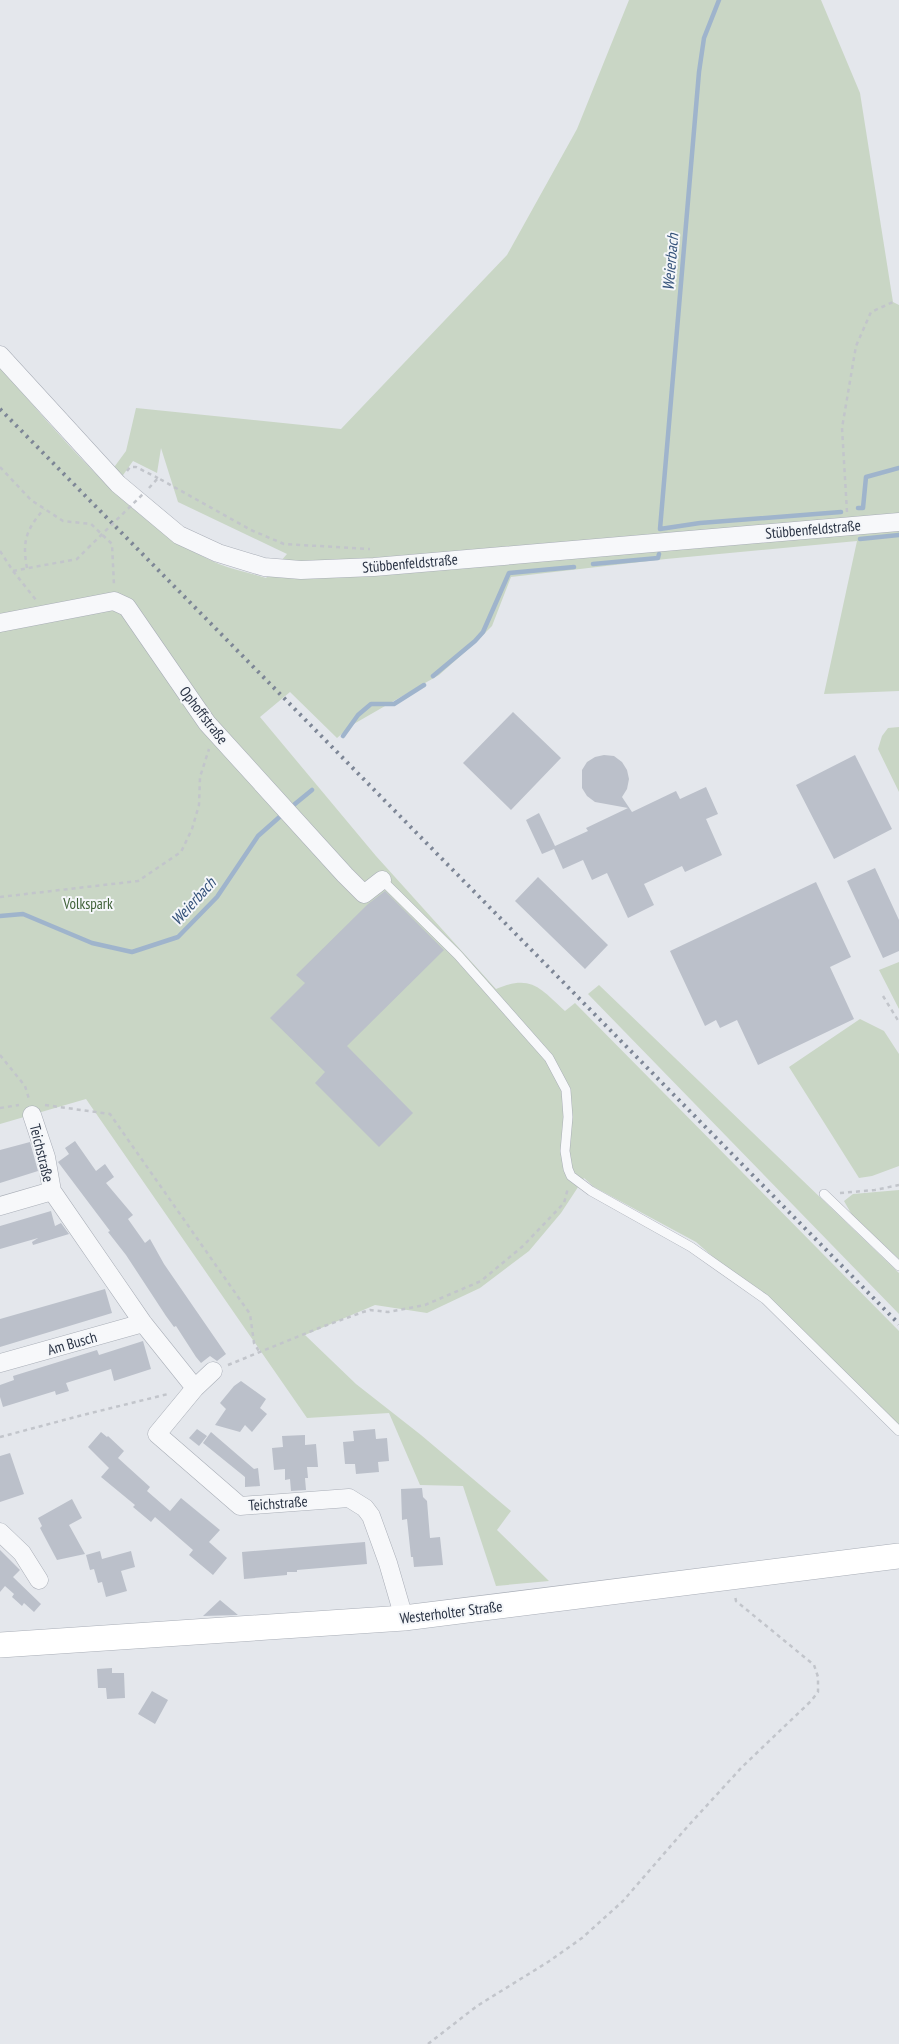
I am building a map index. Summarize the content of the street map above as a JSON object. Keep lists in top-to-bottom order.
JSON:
{
  "streets": {
    "main road": ["Westerholter Straße"],
    "street": [
      "Stübbenfeldstraße",
      "Ophoffstraße",
      "Teichstraße",
      "Am Busch"
    ]
  },
  "crossings": [
    ["Teichstraße", "Am Busch"],
    ["Teichstraße", "Westerholter Straße"]
  ],
  "water": ["Weierbach"],
  "parks": ["Volkspark"]
}
